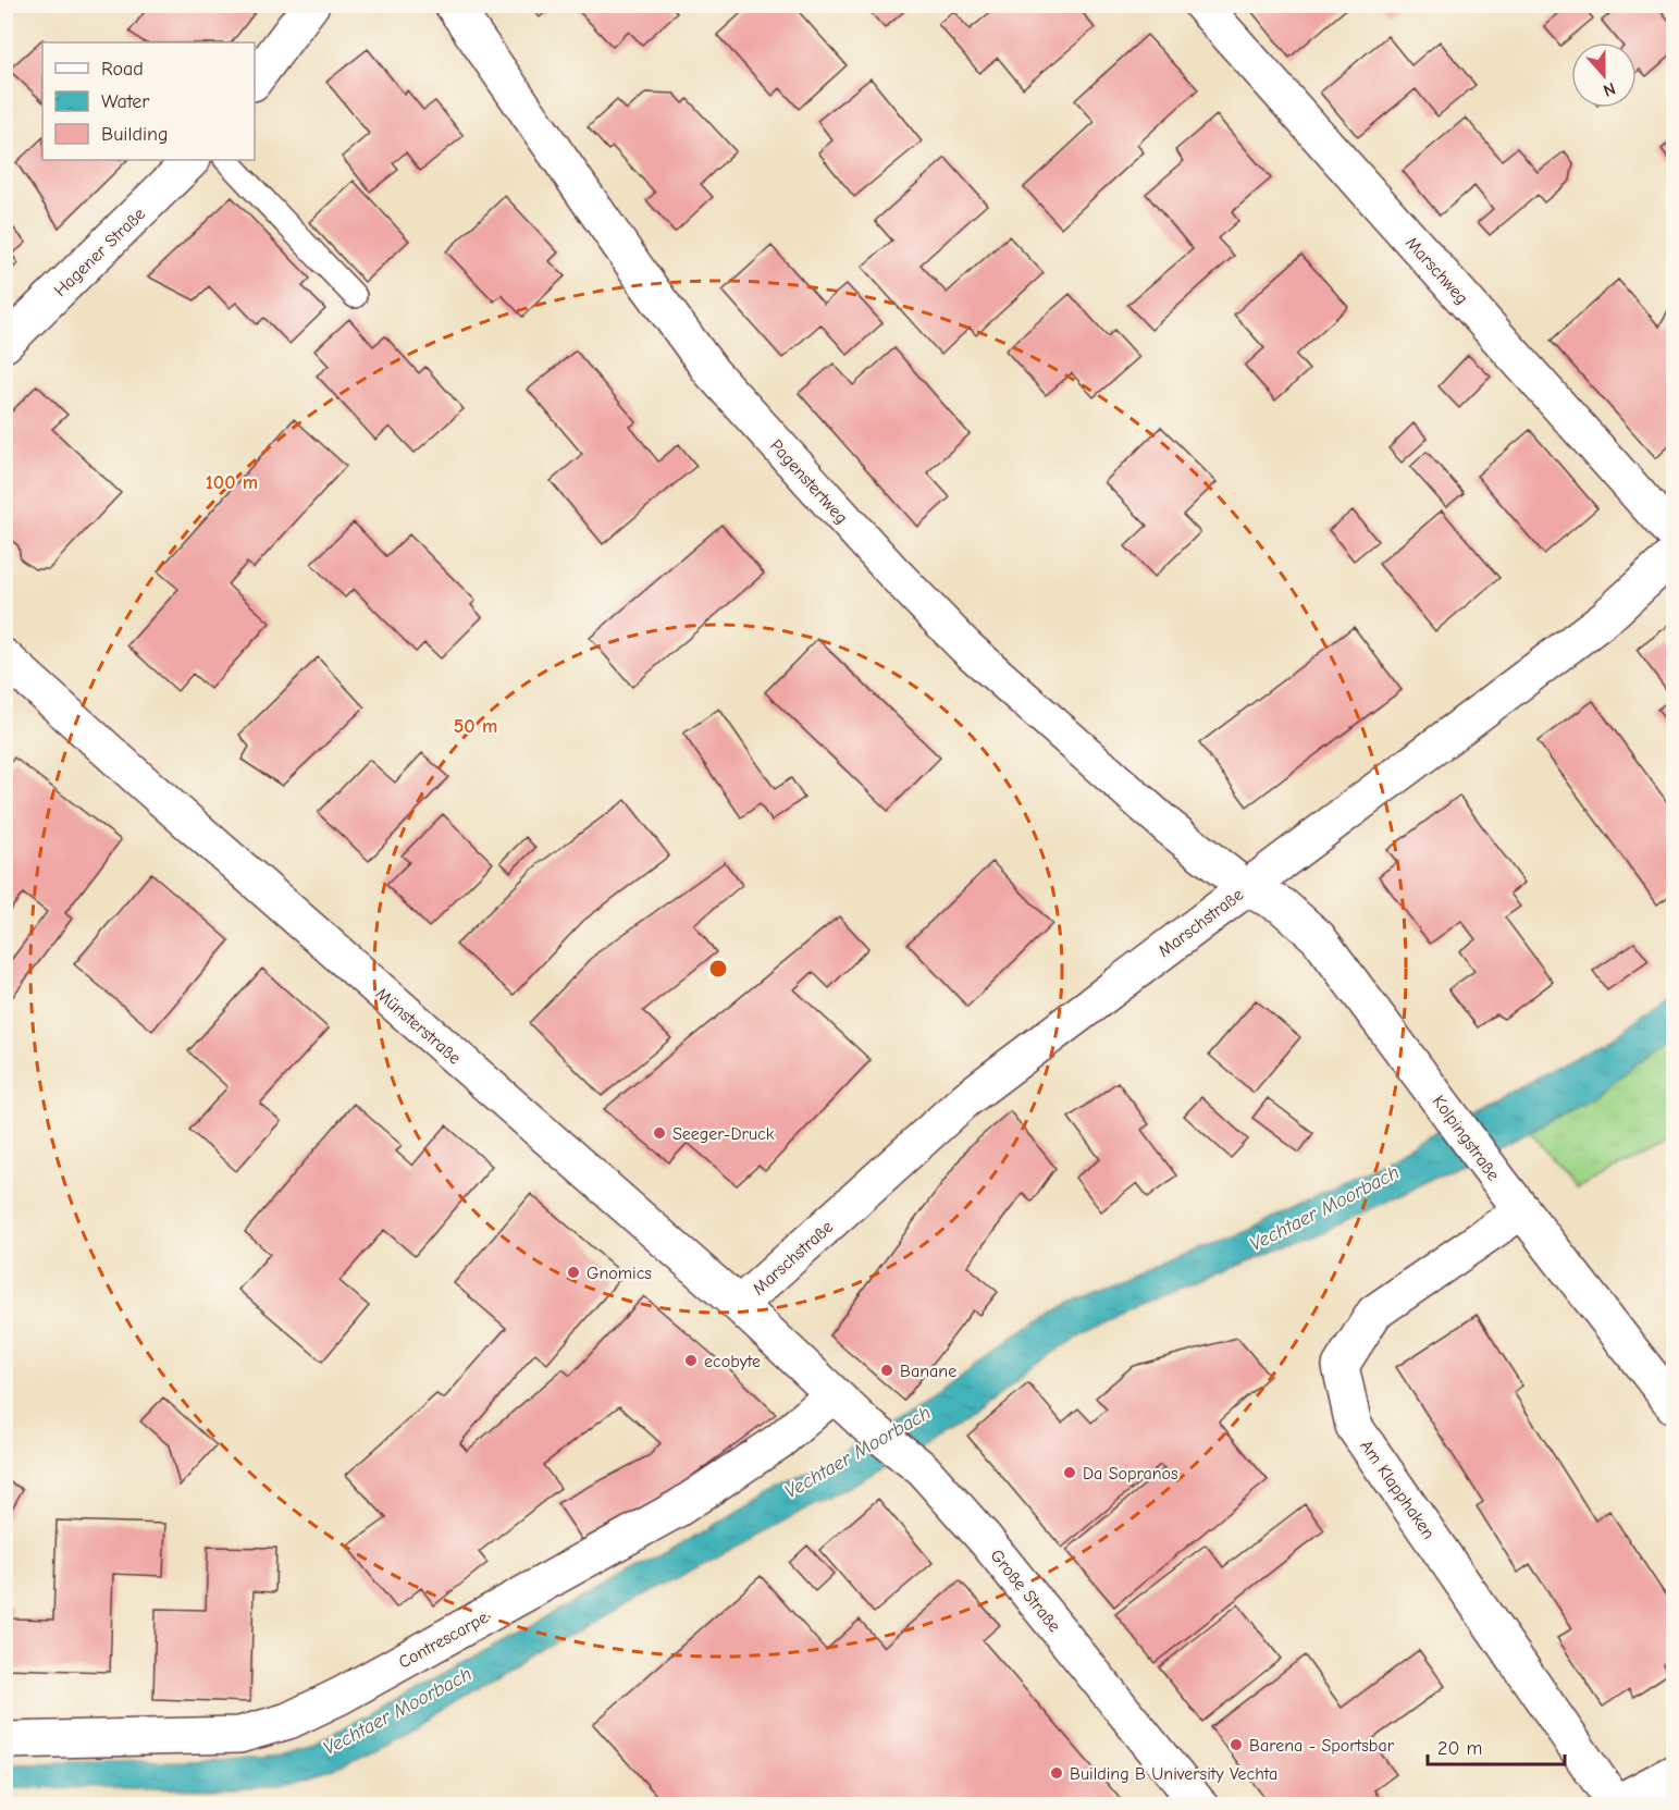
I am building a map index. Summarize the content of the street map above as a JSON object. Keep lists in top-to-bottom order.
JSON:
{
  "streets": {
    "street": [
      "Hagener Straße",
      "Marschweg",
      "Pagenstertweg",
      "Marschstraße",
      "Münsterstraße",
      "Kolpingstraße",
      "Am Klapphaken",
      "Große Straße",
      "Contrescarpe"
    ]
  },
  "crossings": [
    ["Pagenstertweg", "Marschstraße"],
    ["Pagenstertweg", "Kolpingstraße"],
    ["Marschstraße", "Münsterstraße"],
    ["Marschstraße", "Kolpingstraße"],
    ["Münsterstraße", "Große Straße"],
    ["Münsterstraße", "Contrescarpe"],
    ["Kolpingstraße", "Am Klapphaken"],
    ["Große Straße", "Contrescarpe"]
  ],
  "water": ["Vechtaer Moorbach"],
  "places": [
    "Seeger-Druck",
    "Gnomics",
    "ecobyte",
    "Banane",
    "Da Sopranos",
    "Barena - Sportsbar",
    "Building B University Vechta"
  ],
  "legend": ["Road", "Water", "Building"],
  "scale_bar": "20 m",
  "north": "bottom",
  "rings": ["100 m", "50 m"]
}
